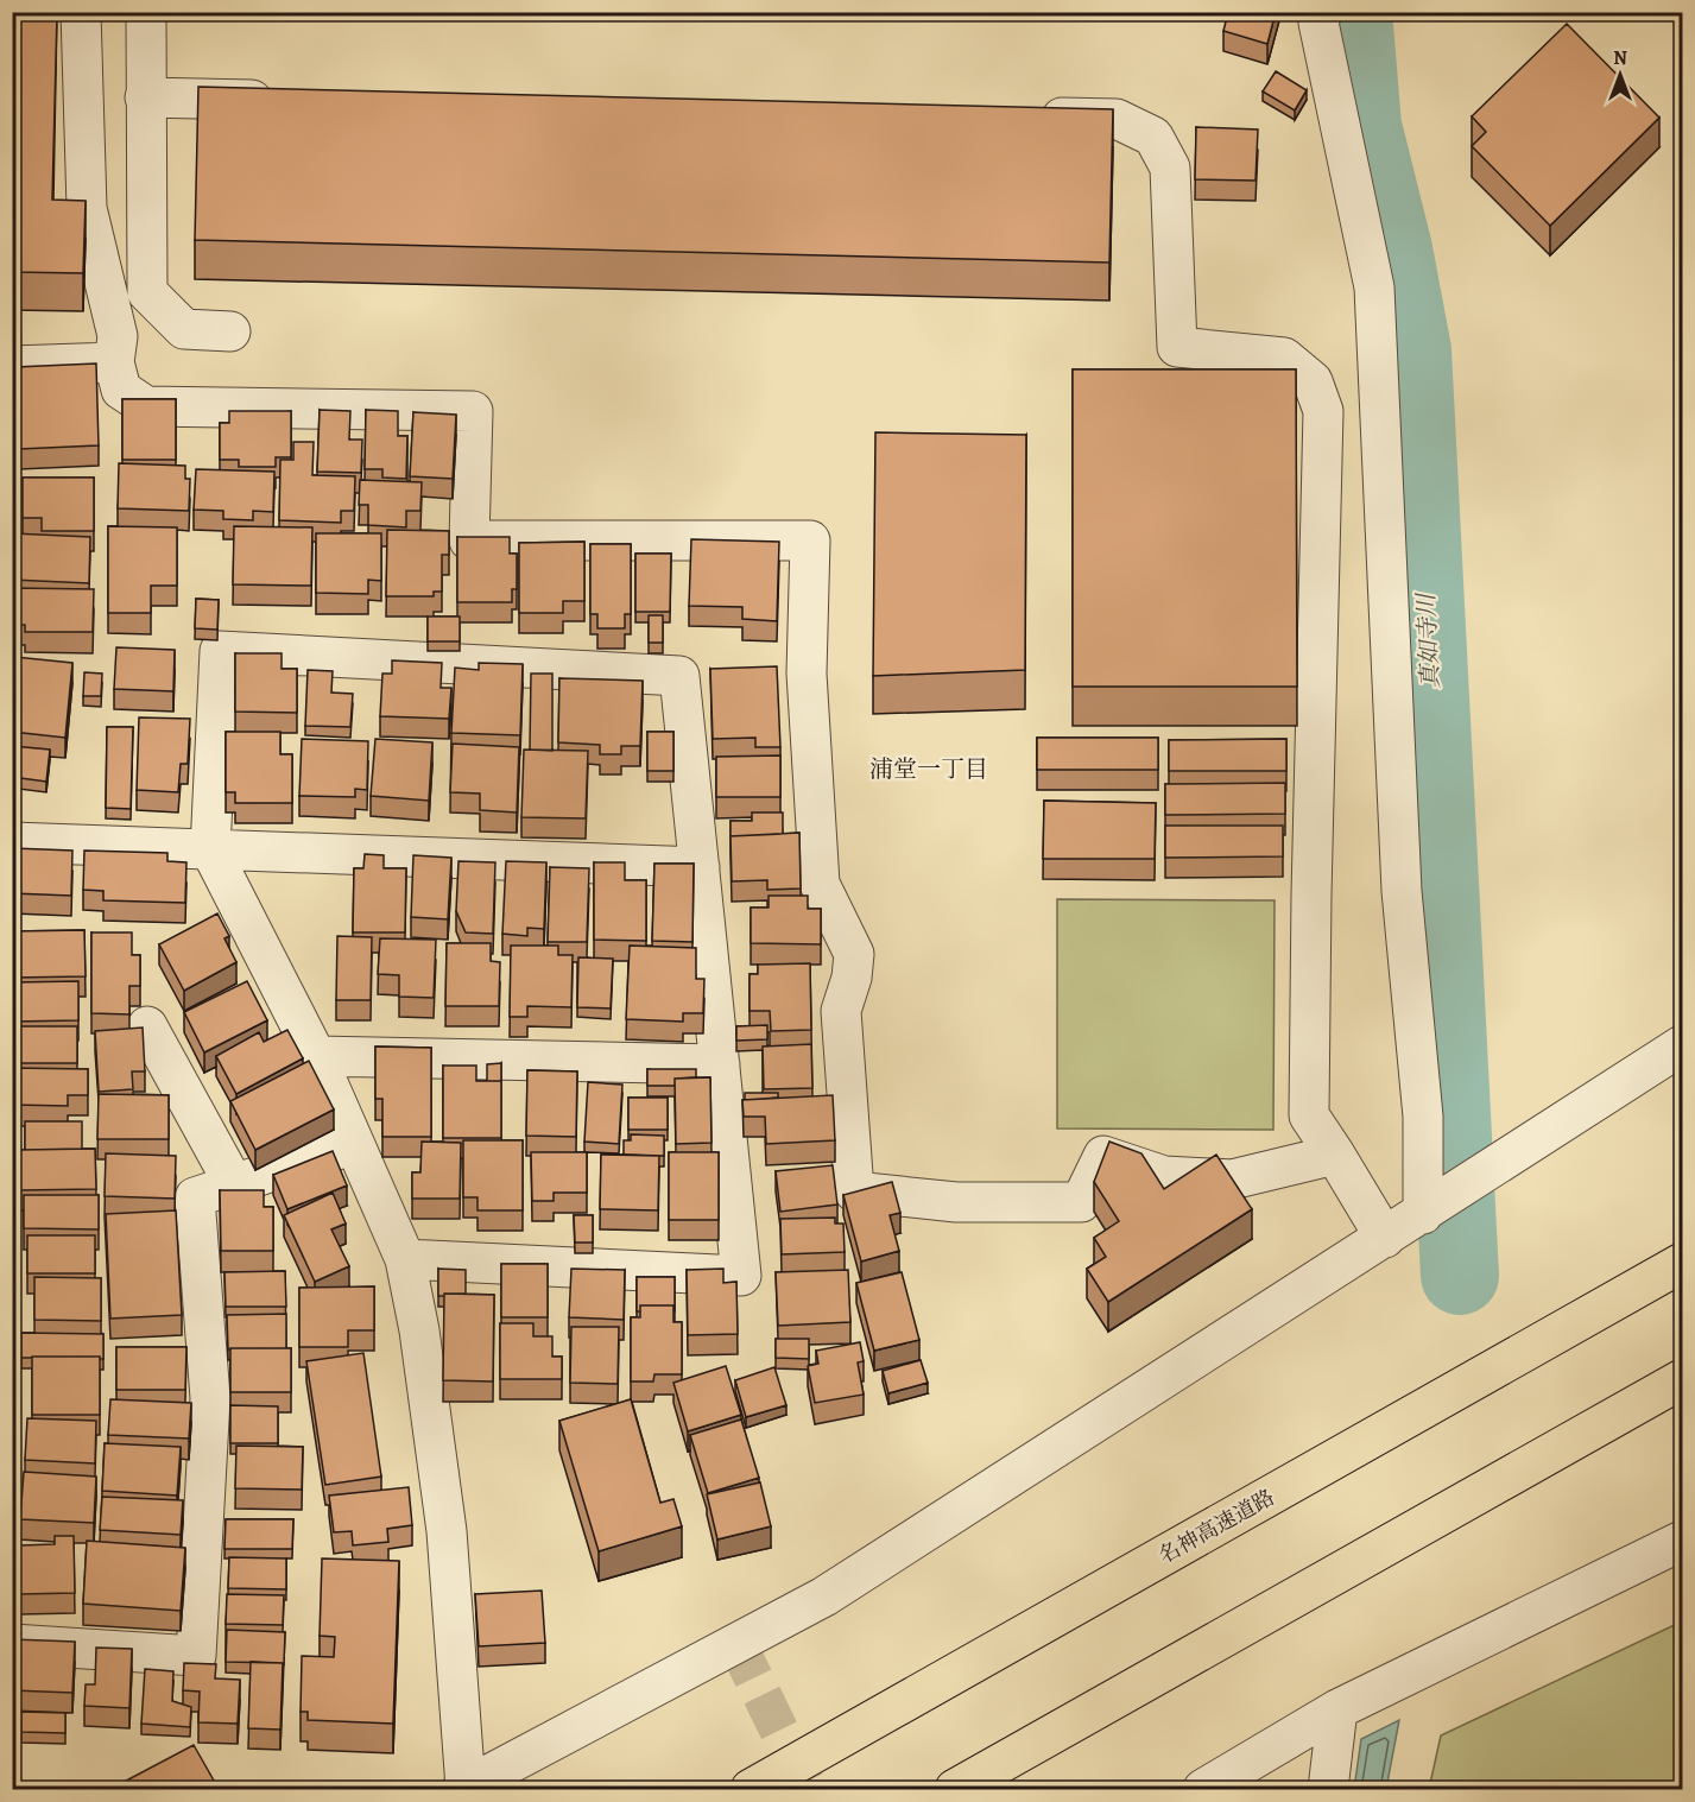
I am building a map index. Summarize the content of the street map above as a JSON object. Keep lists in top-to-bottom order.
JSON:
{
  "streets": {
    "highway": ["名神高速道路"]
  },
  "districts": ["浦堂一丁目"],
  "water": ["真如寺川"],
  "north": "top"
}
